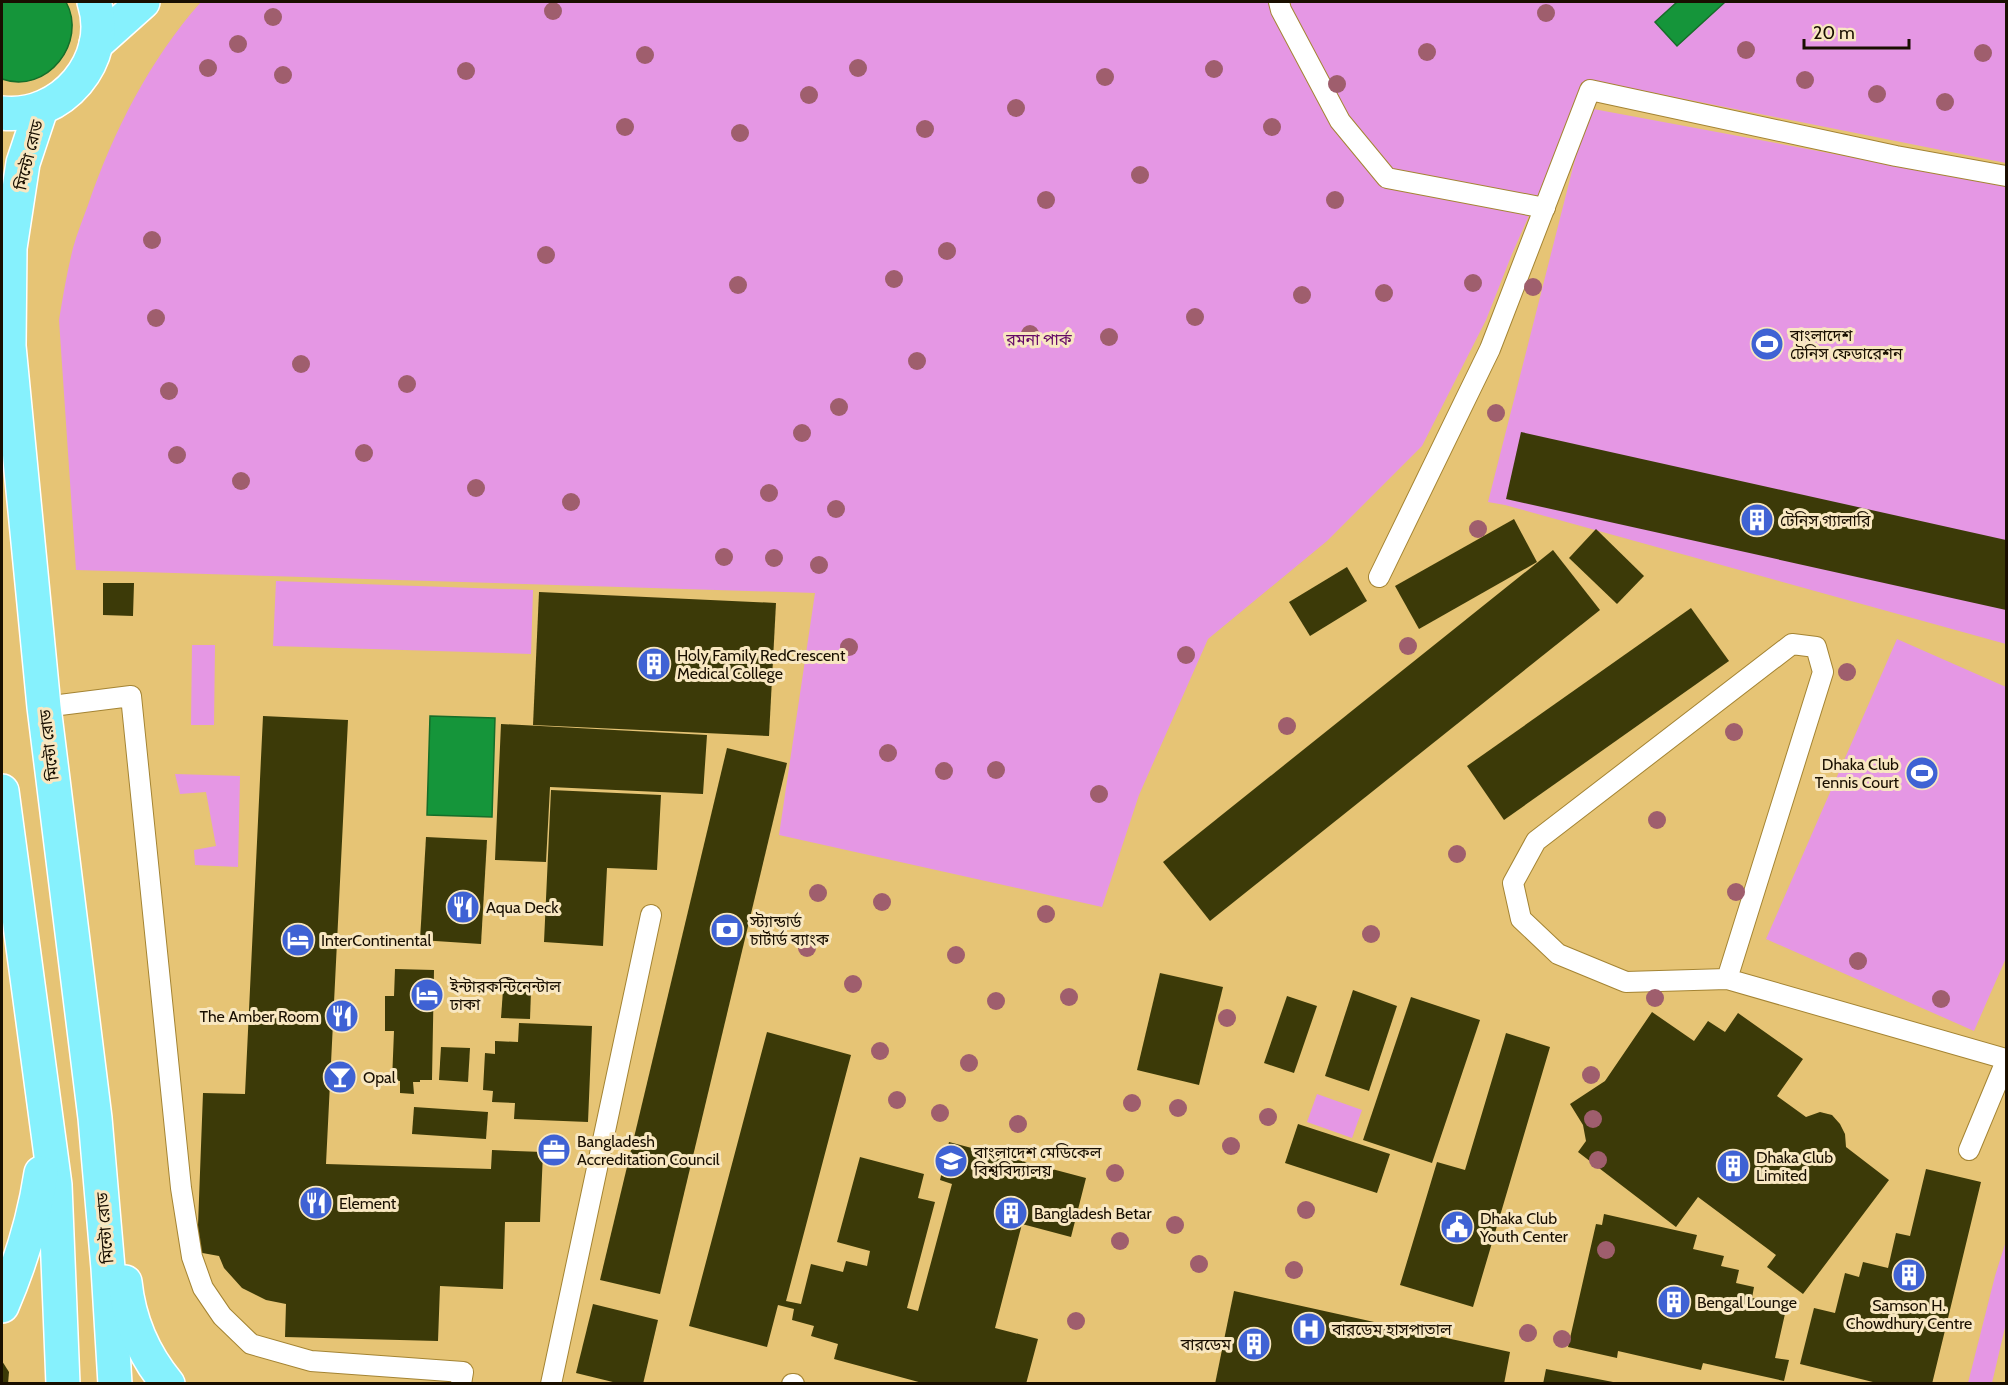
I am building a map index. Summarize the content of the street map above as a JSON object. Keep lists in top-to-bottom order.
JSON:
{
  "streets": {
    "main road": ["মিন্টো রোড"]
  },
  "parks": ["রমনা পার্ক"],
  "places": {
    "sports": ["বাংলাদেশ টেনিস ফেডারেশন", "Dhaka Club Tennis Court"],
    "building": [
      "টেনিস গ্যালারি",
      "Holy Family RedCrescent Medical College",
      "Dhaka Club Limited",
      "Bangladesh Betar",
      "Samson H. Chowdhury Centre",
      "Bengal Lounge",
      "বারডেম"
    ],
    "restaurant": ["Aqua Deck", "The Amber Room", "Element"],
    "bank": ["স্ট্যান্ডার্ড চার্টার্ড ব্যাংক"],
    "hotel": ["InterContinental", "ইন্টারকন্টিনেন্টাল ঢাকা"],
    "bar": ["Opal"],
    "office": ["Bangladesh Accreditation Council"],
    "school or university": ["বাংলাদেশ মেডিকেল বিশ্ববিদ্যালয়"],
    "public building": ["Dhaka Club Youth Center"],
    "hospital": ["বারডেম হাসপাতাল"]
  },
  "scale_bar": "20 m"
}
